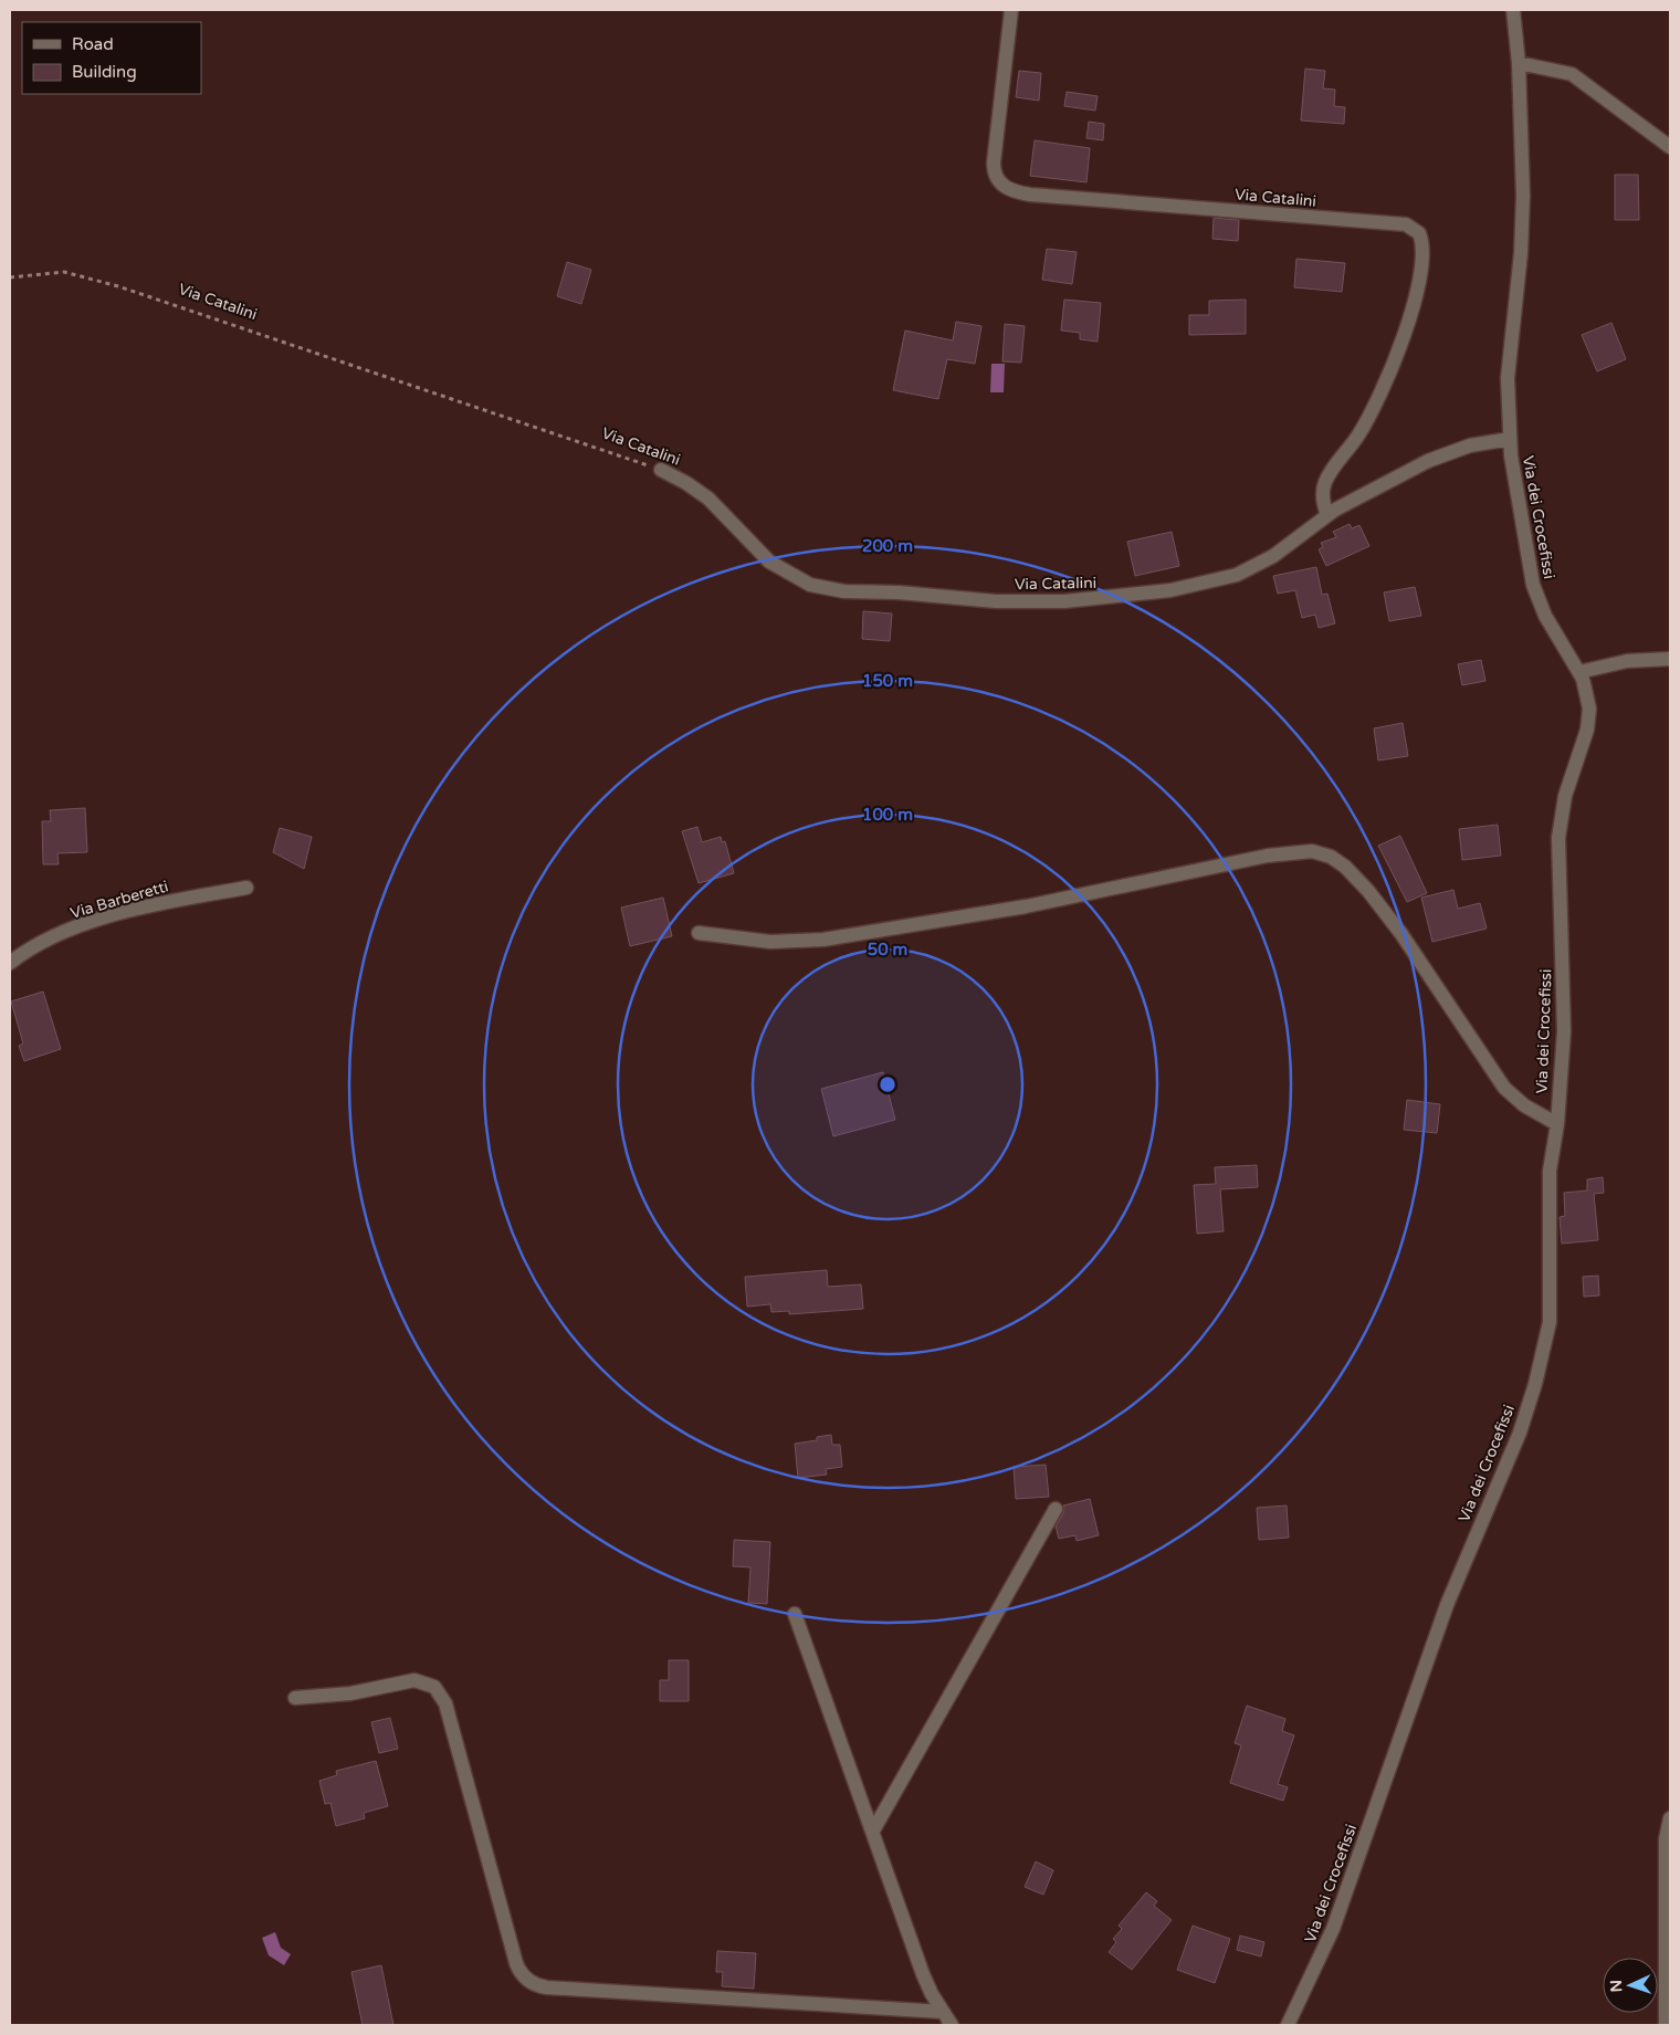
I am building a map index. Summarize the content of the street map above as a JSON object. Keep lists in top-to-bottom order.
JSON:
{
  "streets": {
    "street": ["Via Catalini", "Via dei Crocefissi", "Via Barberetti"]
  },
  "crossings": [
    ["Via Catalini", "Via dei Crocefissi"]
  ],
  "legend": ["Road", "Building"],
  "north": "left",
  "rings": [
    "200 m",
    "150 m",
    "100 m",
    "50 m"
  ]
}
